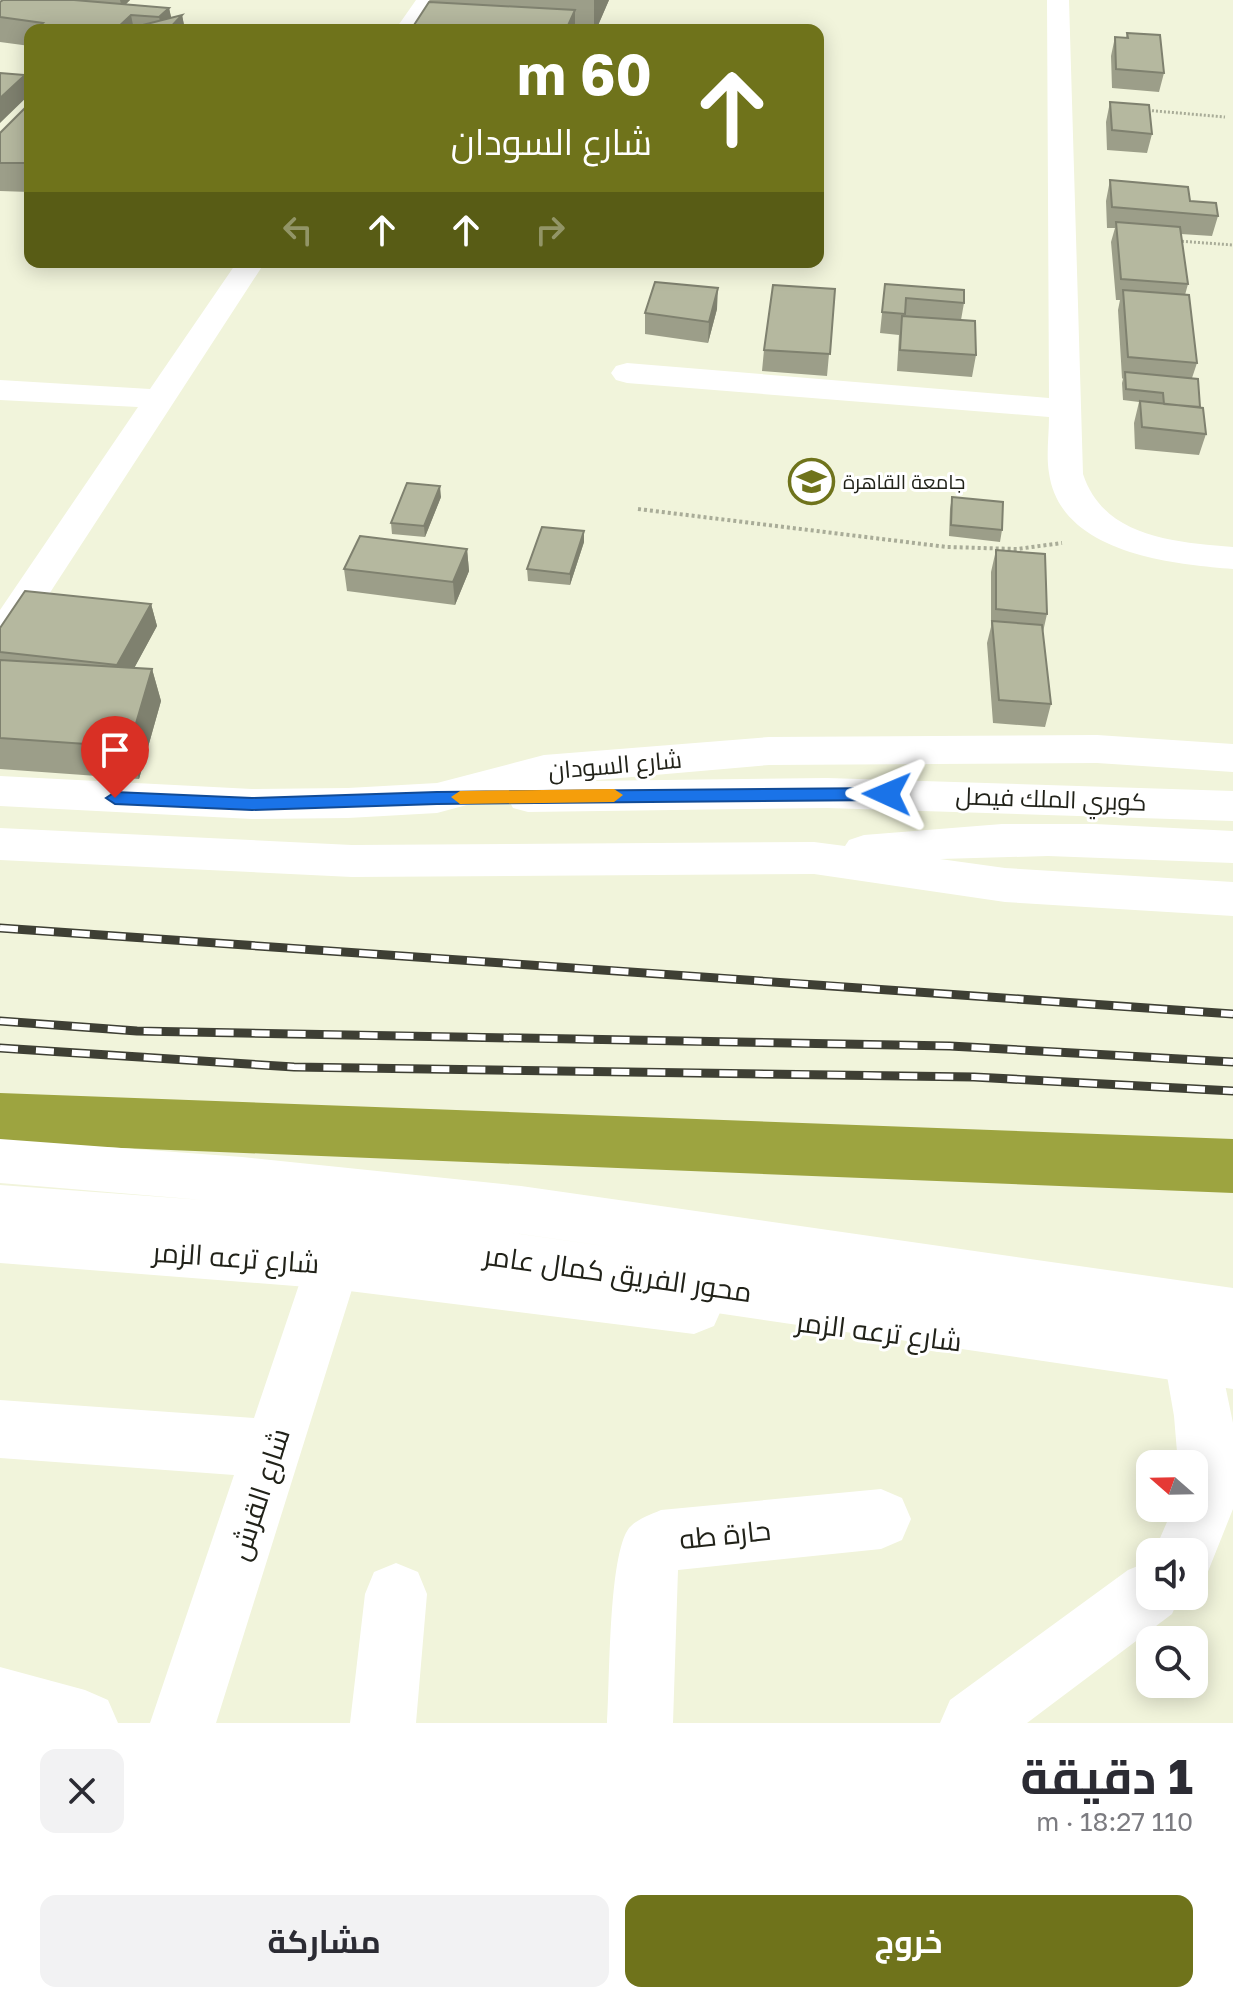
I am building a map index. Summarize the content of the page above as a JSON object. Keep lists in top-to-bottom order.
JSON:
{
  "streets": {
    "main road": [
      "شارع السودان",
      "كوبري الملك فيصل",
      "شارع ترعه الزمر",
      "محور الفريق كمال عامر",
      "شارع القرش",
      "حارة طه"
    ]
  },
  "crossings": [
    ["شارع السودان", "كوبري الملك فيصل"],
    ["شارع ترعه الزمر", "محور الفريق كمال عامر"],
    ["شارع ترعه الزمر", "شارع القرش"]
  ],
  "places": {
    "school or university": ["جامعة القاهرة"]
  },
  "north": "left",
  "page": {
    "turn": ["60 m", "شارع السودان"],
    "heading": ["1 دقيقة", "110 m · 18:27"],
    "buttons": ["خروج", "مشاركة"]
  }
}
